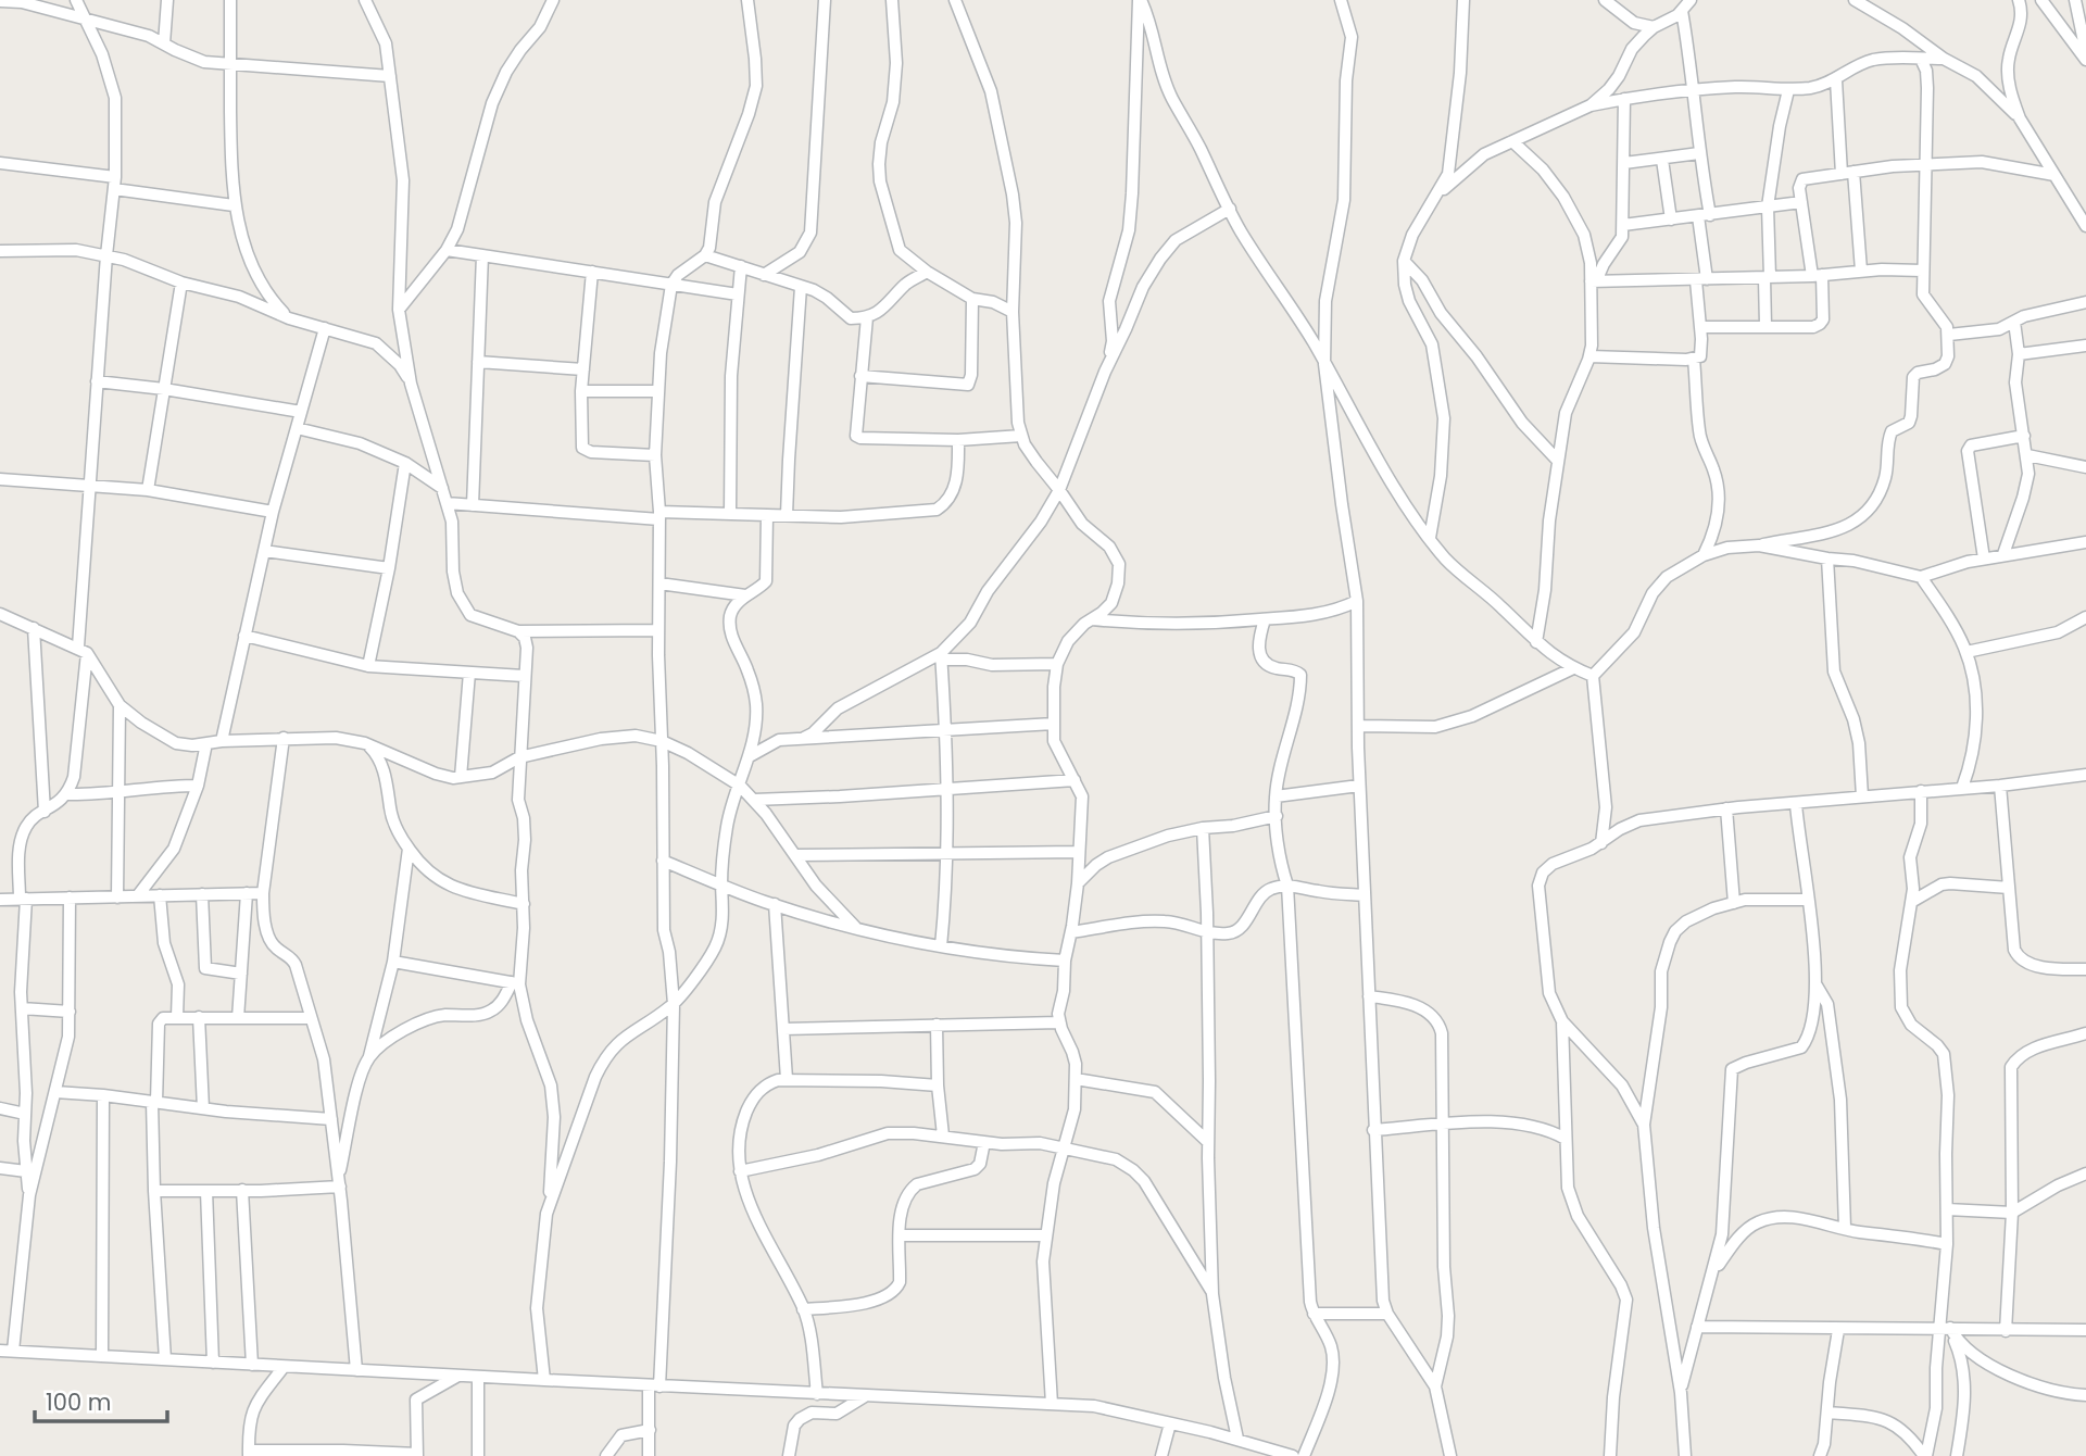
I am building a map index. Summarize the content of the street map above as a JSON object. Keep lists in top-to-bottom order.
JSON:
{
  "scale_bar": "100 m"
}
